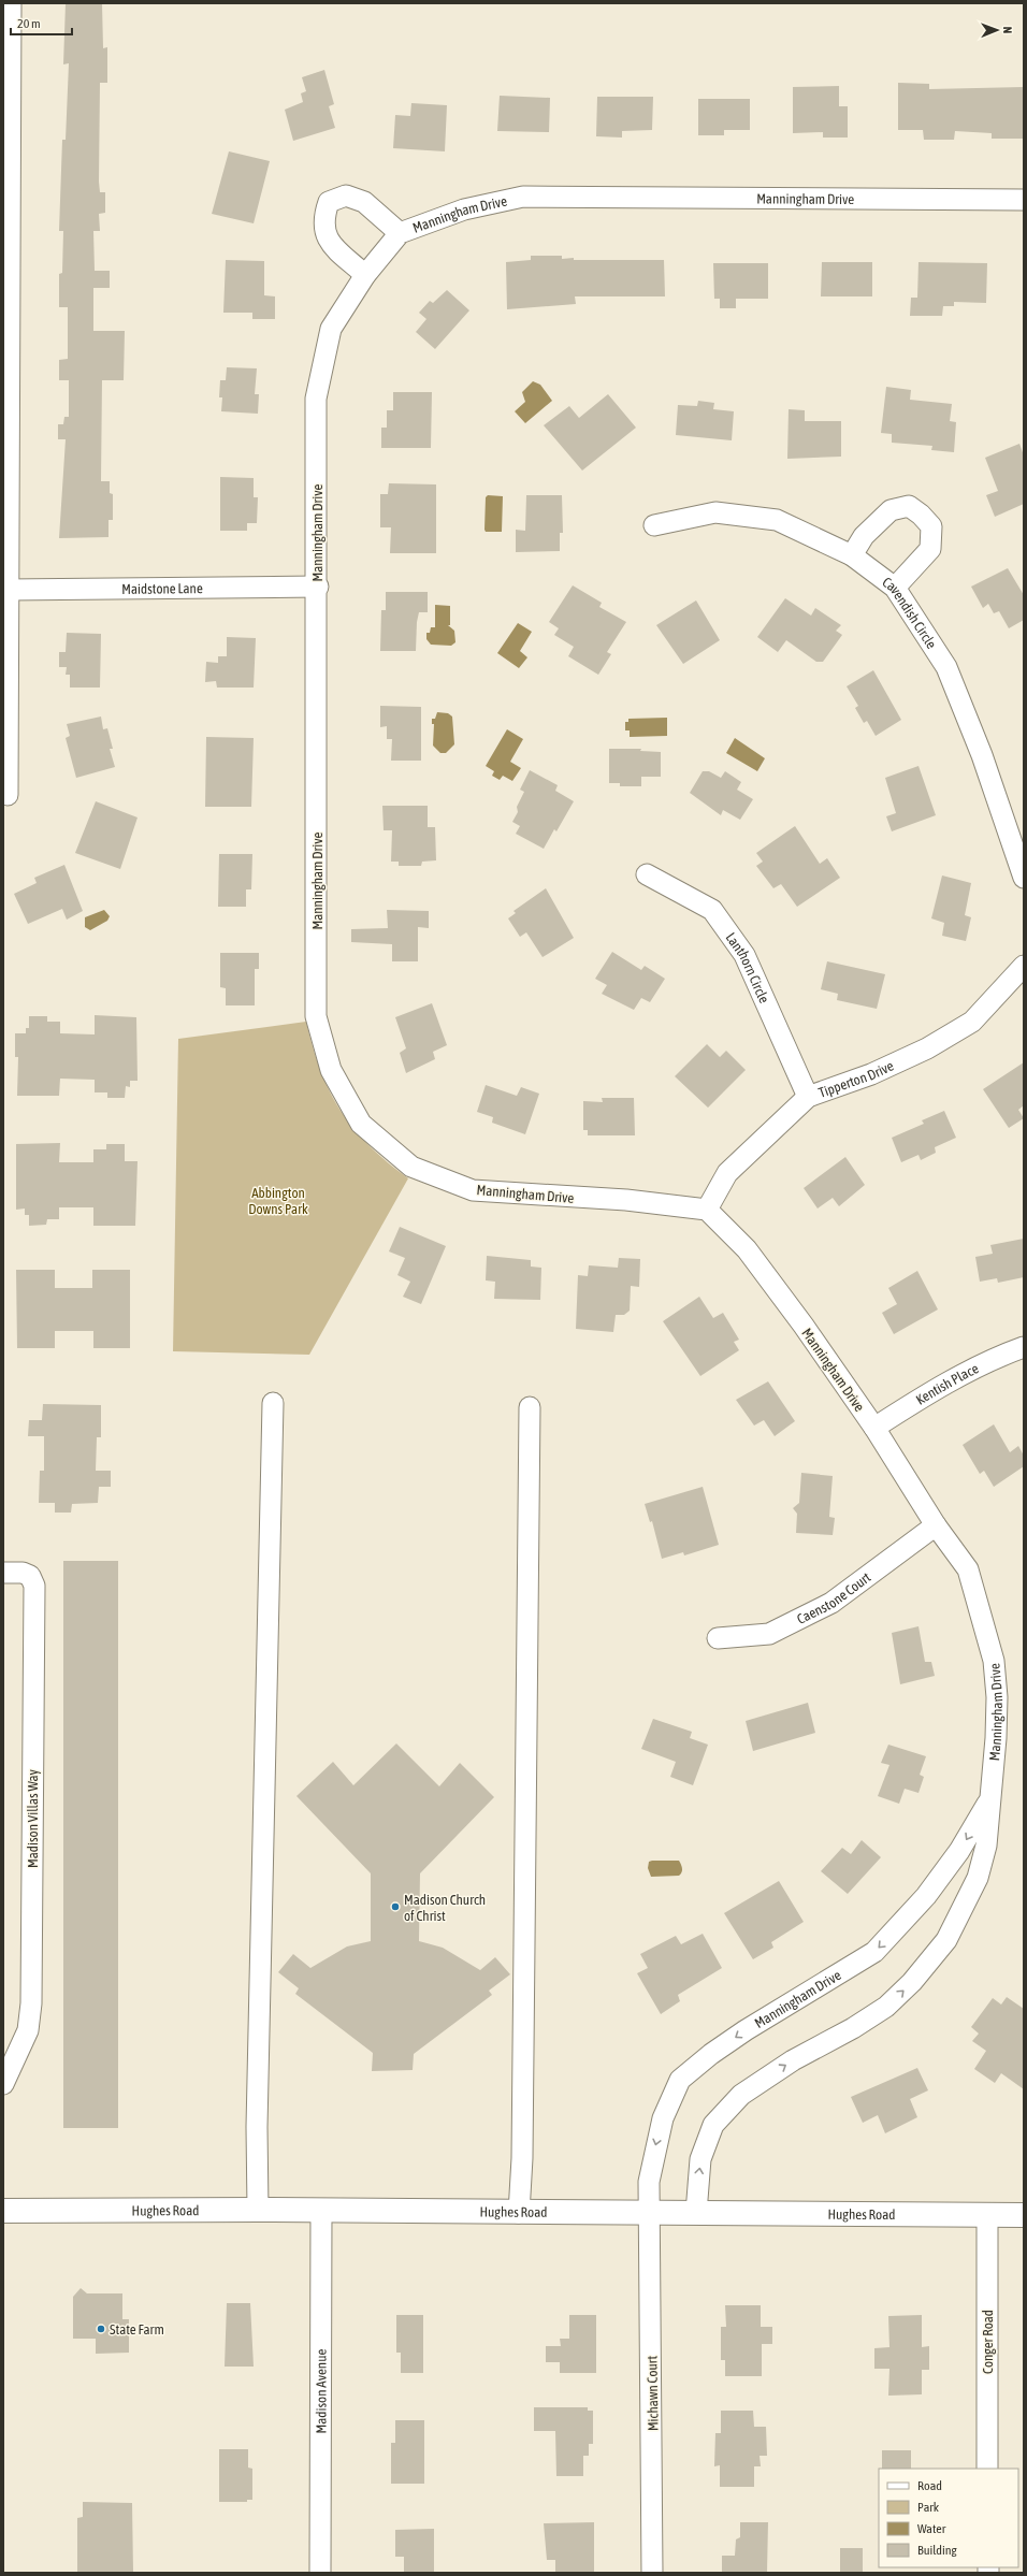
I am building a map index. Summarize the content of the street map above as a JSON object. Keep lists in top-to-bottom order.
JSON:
{
  "streets": {
    "main road": ["Hughes Road"],
    "street": [
      "Manningham Drive",
      "Maidstone Lane",
      "Cavendish Circle",
      "Lanthorn Circle",
      "Tipperton Drive",
      "Kentish Place",
      "Caenstone Court",
      "Madison Villas Way",
      "Conger Road",
      "Madison Avenue",
      "Michawn Court"
    ]
  },
  "crossings": [
    ["Manningham Drive", "Maidstone Lane"],
    ["Manningham Drive", "Tipperton Drive"],
    ["Manningham Drive", "Kentish Place"],
    ["Manningham Drive", "Caenstone Court"],
    ["Manningham Drive", "Hughes Road"],
    ["Manningham Drive", "Michawn Court"],
    ["Lanthorn Circle", "Tipperton Drive"],
    ["Hughes Road", "Conger Road"],
    ["Hughes Road", "Madison Avenue"],
    ["Hughes Road", "Michawn Court"]
  ],
  "parks": ["Abbington Downs Park"],
  "places": ["Madison Church of Christ", "State Farm"],
  "legend": [
    "Road",
    "Park",
    "Water",
    "Building"
  ],
  "scale_bar": "20 m",
  "north": "right"
}
